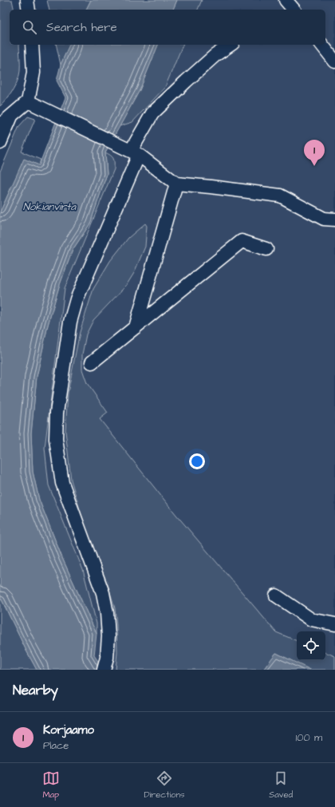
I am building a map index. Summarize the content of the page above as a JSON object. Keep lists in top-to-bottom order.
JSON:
{
  "water": ["Nokianvirta"],
  "page": {
    "search": "Search here",
    "pins": "1",
    "heading": "Nearby",
    "list": [
      {
        "mark": "1",
        "name": "Korjaamo",
        "note": "Place",
        "value": "100 m"
      }
    ],
    "nav": ["Map", "Directions", "Saved"]
  }
}
